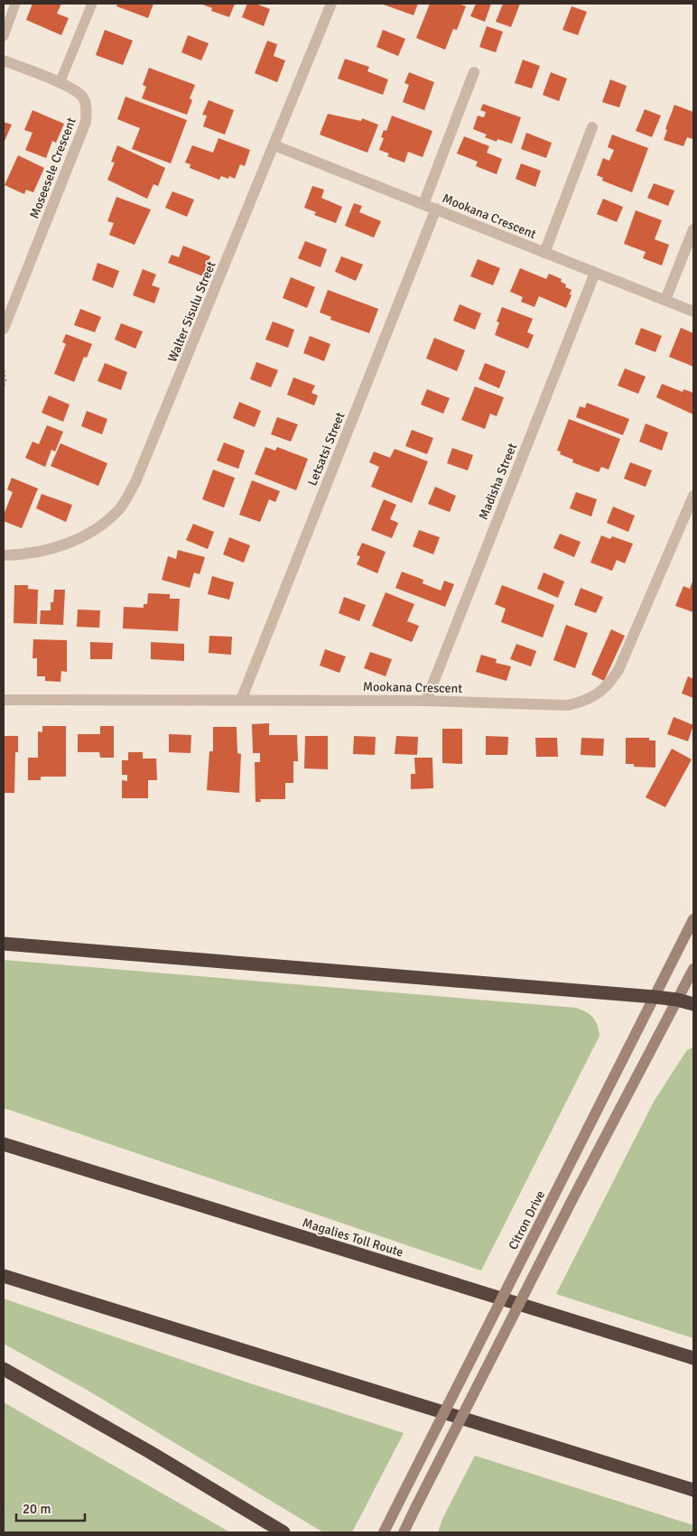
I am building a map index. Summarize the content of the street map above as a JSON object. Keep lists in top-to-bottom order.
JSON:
{
  "streets": {
    "highway": ["Magalies Toll Route"],
    "street": [
      "Moseesele Crescent",
      "Mookana Crescent",
      "Walter Sisulu Street",
      "Letsatsi Street",
      "Madisha Street",
      "Citron Drive"
    ]
  },
  "crossings": [
    ["Mookana Crescent", "Walter Sisulu Street"],
    ["Mookana Crescent", "Letsatsi Street"],
    ["Mookana Crescent", "Madisha Street"]
  ],
  "scale_bar": "20 m"
}
